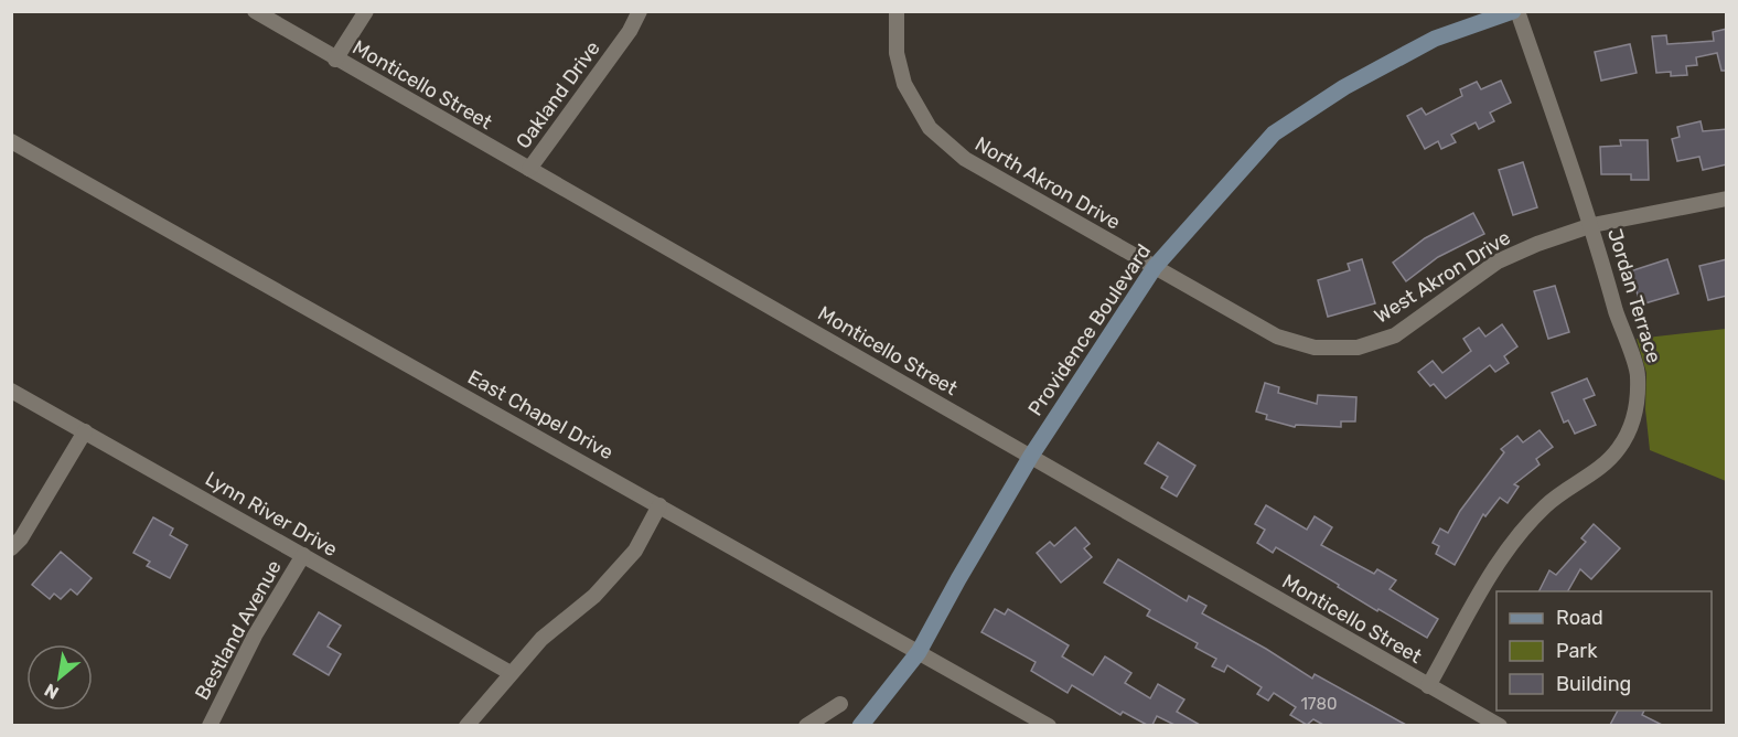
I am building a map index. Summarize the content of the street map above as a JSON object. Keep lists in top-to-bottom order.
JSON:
{
  "streets": {
    "main road": ["Providence Boulevard"],
    "street": [
      "Monticello Street",
      "Oakland Drive",
      "North Akron Drive",
      "West Akron Drive",
      "Jordan Terrace",
      "East Chapel Drive",
      "Lynn River Drive",
      "Bestland Avenue"
    ]
  },
  "crossings": [
    ["Monticello Street", "Oakland Drive"],
    ["Monticello Street", "Jordan Terrace"],
    ["Monticello Street", "Providence Boulevard"],
    ["North Akron Drive", "West Akron Drive"],
    ["North Akron Drive", "Providence Boulevard"],
    ["West Akron Drive", "Jordan Terrace"],
    ["West Akron Drive", "Providence Boulevard"],
    ["Jordan Terrace", "Providence Boulevard"],
    ["Providence Boulevard", "East Chapel Drive"],
    ["Lynn River Drive", "Bestland Avenue"]
  ],
  "house_numbers": ["1780"],
  "legend": ["Road", "Park", "Building"],
  "north": "bottom left"
}
